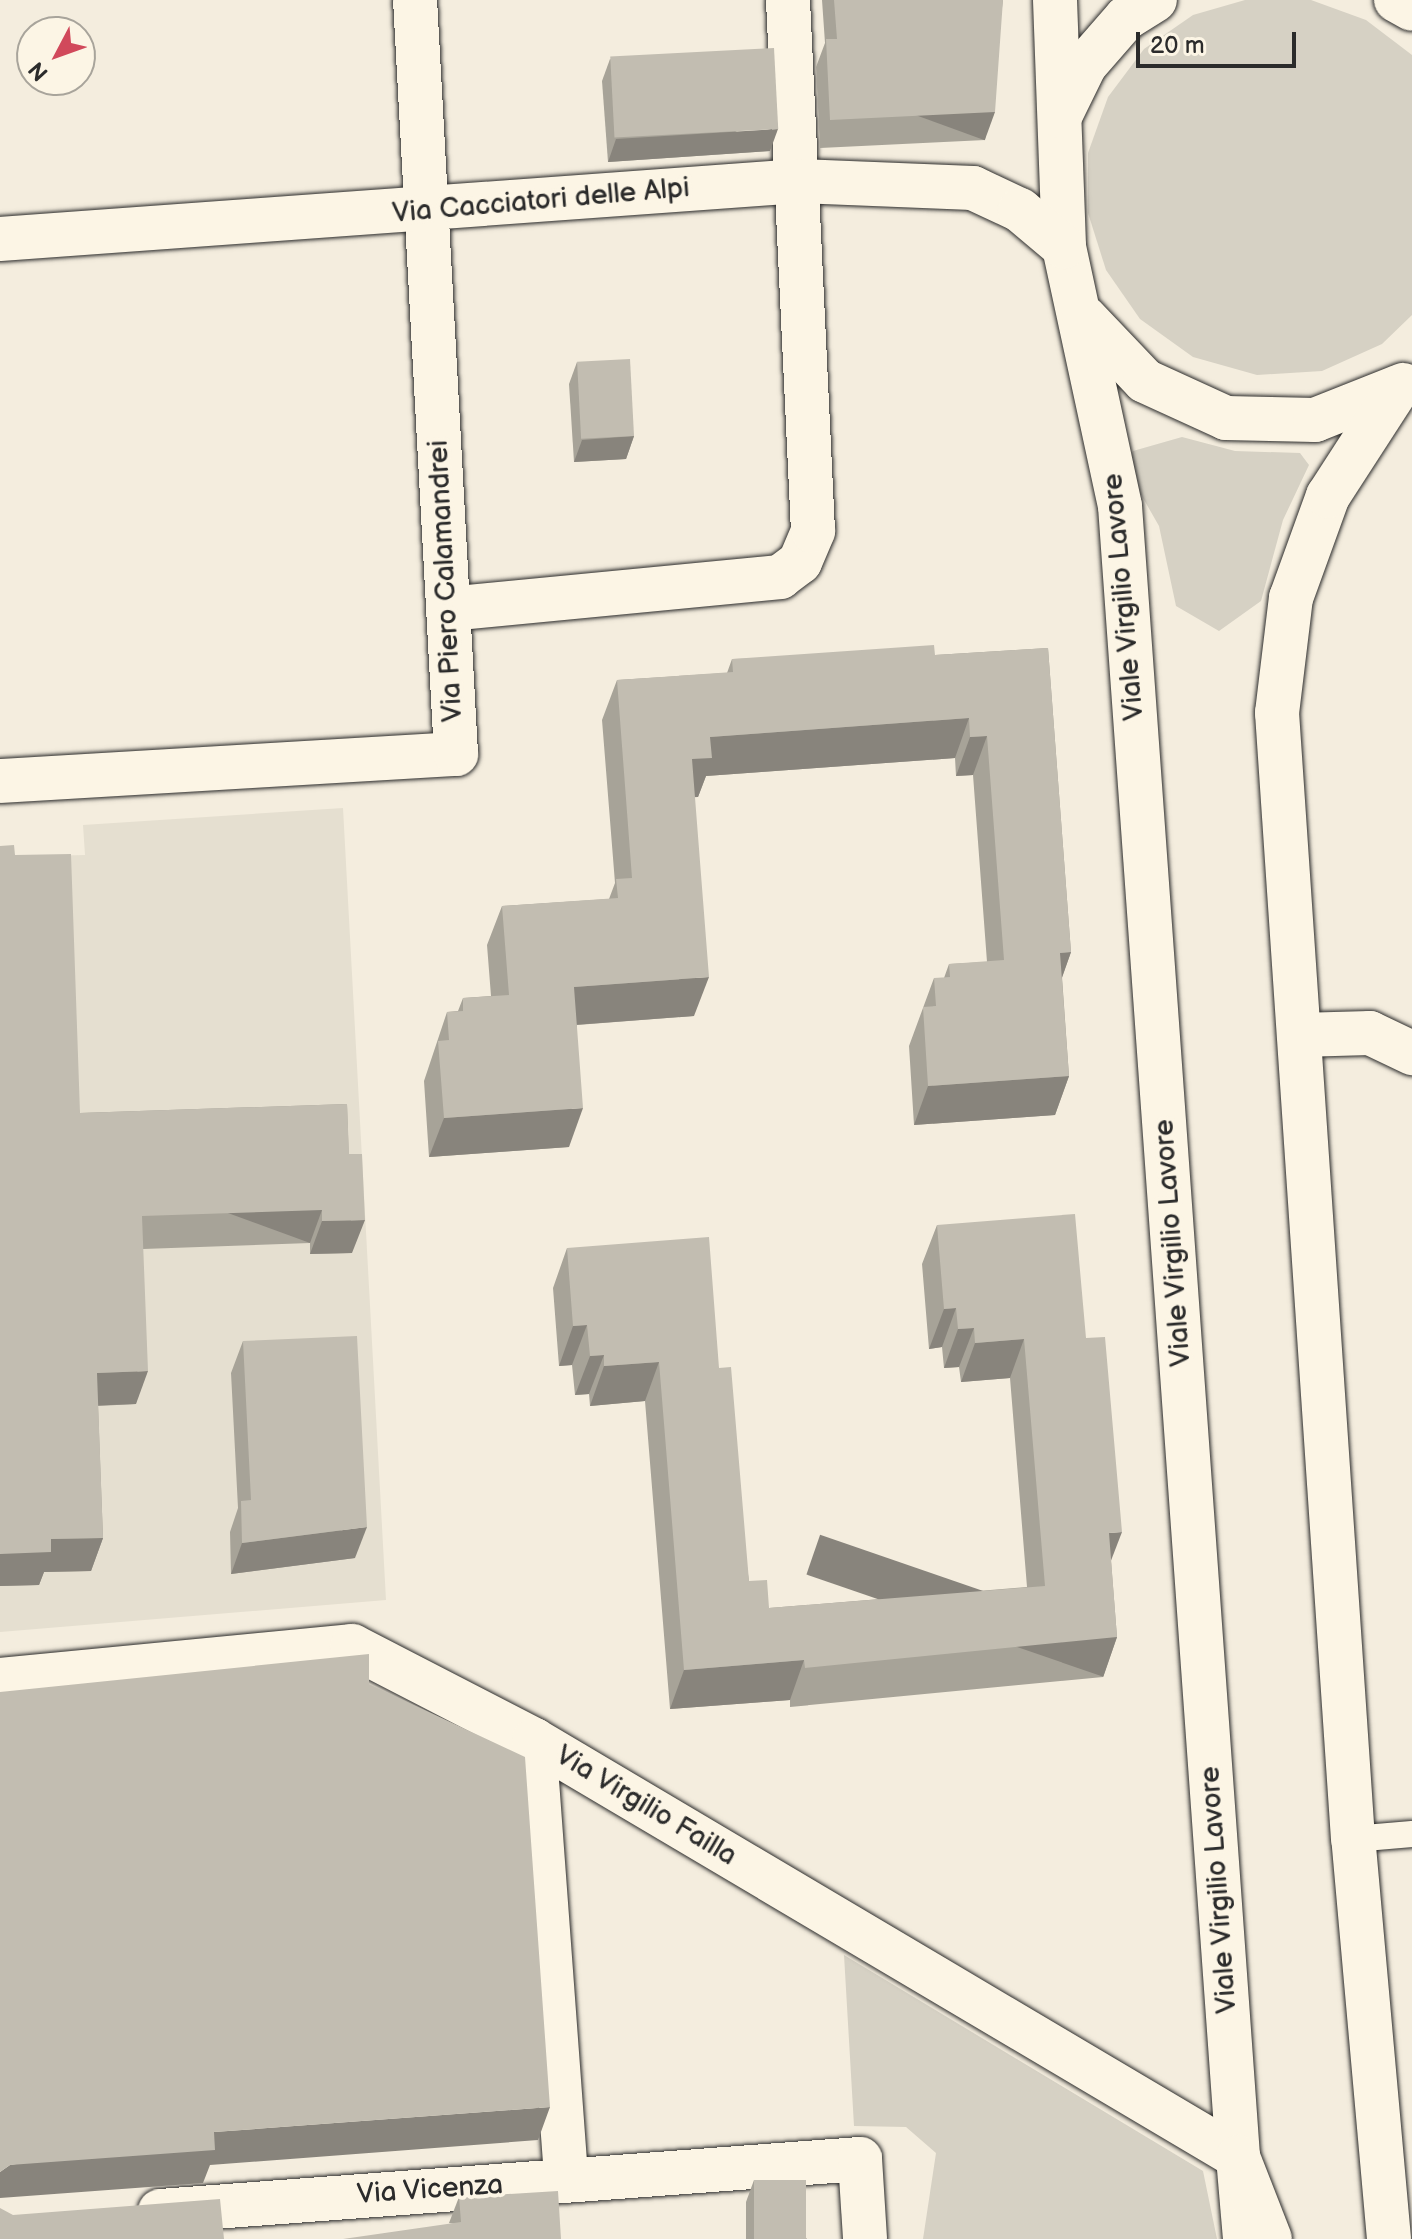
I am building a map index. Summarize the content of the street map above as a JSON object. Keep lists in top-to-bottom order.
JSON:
{
  "streets": {
    "street": [
      "Via Cacciatori delle Alpi",
      "Via Piero Calamandrei",
      "Viale Virgilio Lavore",
      "Via Virgilio Failla",
      "Via Vicenza"
    ]
  },
  "crossings": [
    ["Via Cacciatori delle Alpi", "Via Piero Calamandrei"],
    ["Via Cacciatori delle Alpi", "Viale Virgilio Lavore"],
    ["Viale Virgilio Lavore", "Via Virgilio Failla"]
  ],
  "scale_bar": "20 m",
  "north": "bottom left"
}
